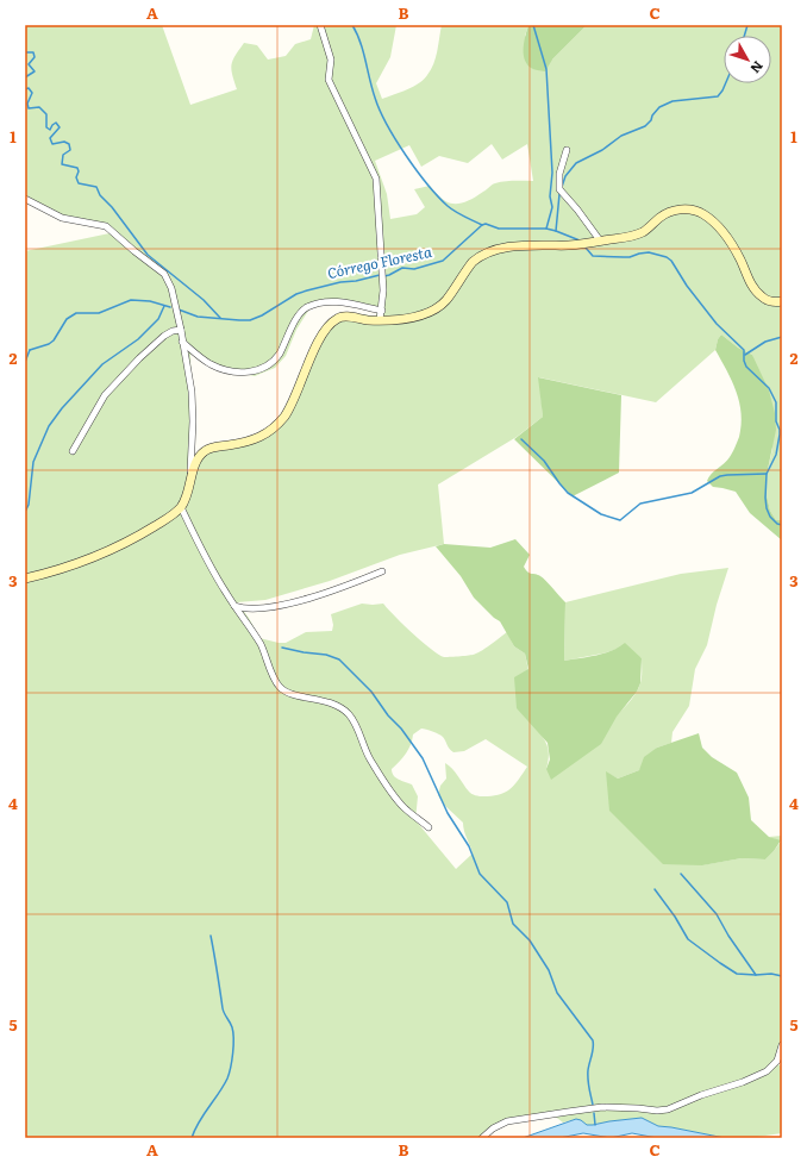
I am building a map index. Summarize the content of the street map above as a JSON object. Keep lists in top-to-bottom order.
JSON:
{
  "water": ["Córrego Floresta"],
  "north": "bottom right",
  "grid": {
    "columns": ["A", "B", "C"],
    "rows": [
      "1",
      "2",
      "3",
      "4",
      "5"
    ]
  }
}
